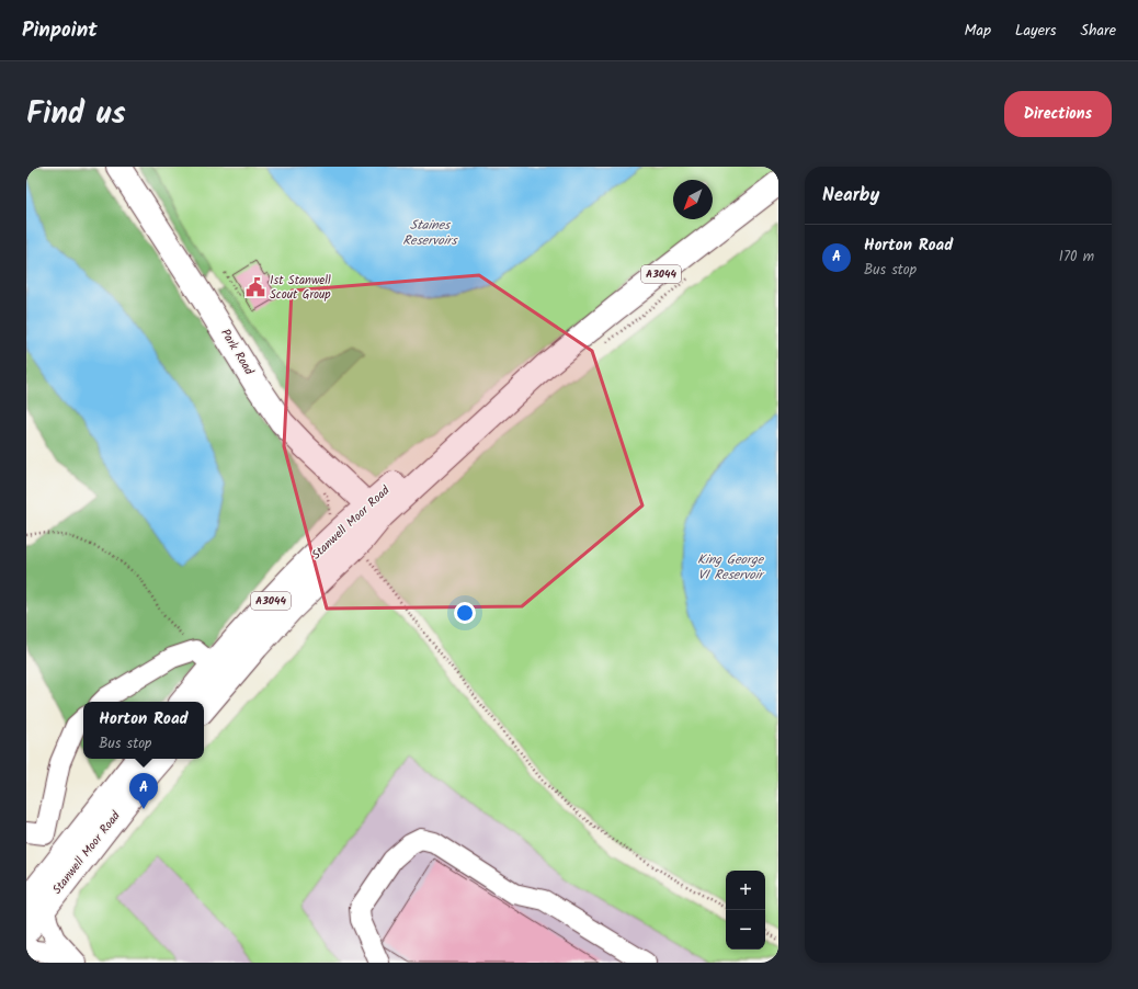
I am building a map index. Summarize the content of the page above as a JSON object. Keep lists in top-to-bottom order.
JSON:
{
  "streets": {
    "main road": ["A3044", "Park Road", "Stanwell Moor Road"]
  },
  "crossings": [
    ["Park Road", "Stanwell Moor Road"]
  ],
  "water": ["Staines Reservoirs", "King George VI Reservoir"],
  "places": {
    "public building": ["1st Stanwell Scout Group"]
  },
  "north": "bottom left",
  "page": {
    "header": "Pinpoint",
    "nav": ["Map", "Layers", "Share"],
    "title": "Find us",
    "buttons": "Directions",
    "heading": "Nearby",
    "list": [
      {
        "mark": "A",
        "name": "Horton Road",
        "note": "Bus stop",
        "value": "170 m"
      }
    ],
    "popup": ["Horton Road", "Bus stop"],
    "pins": "A",
    "map_buttons": ["+", "−"]
  }
}
